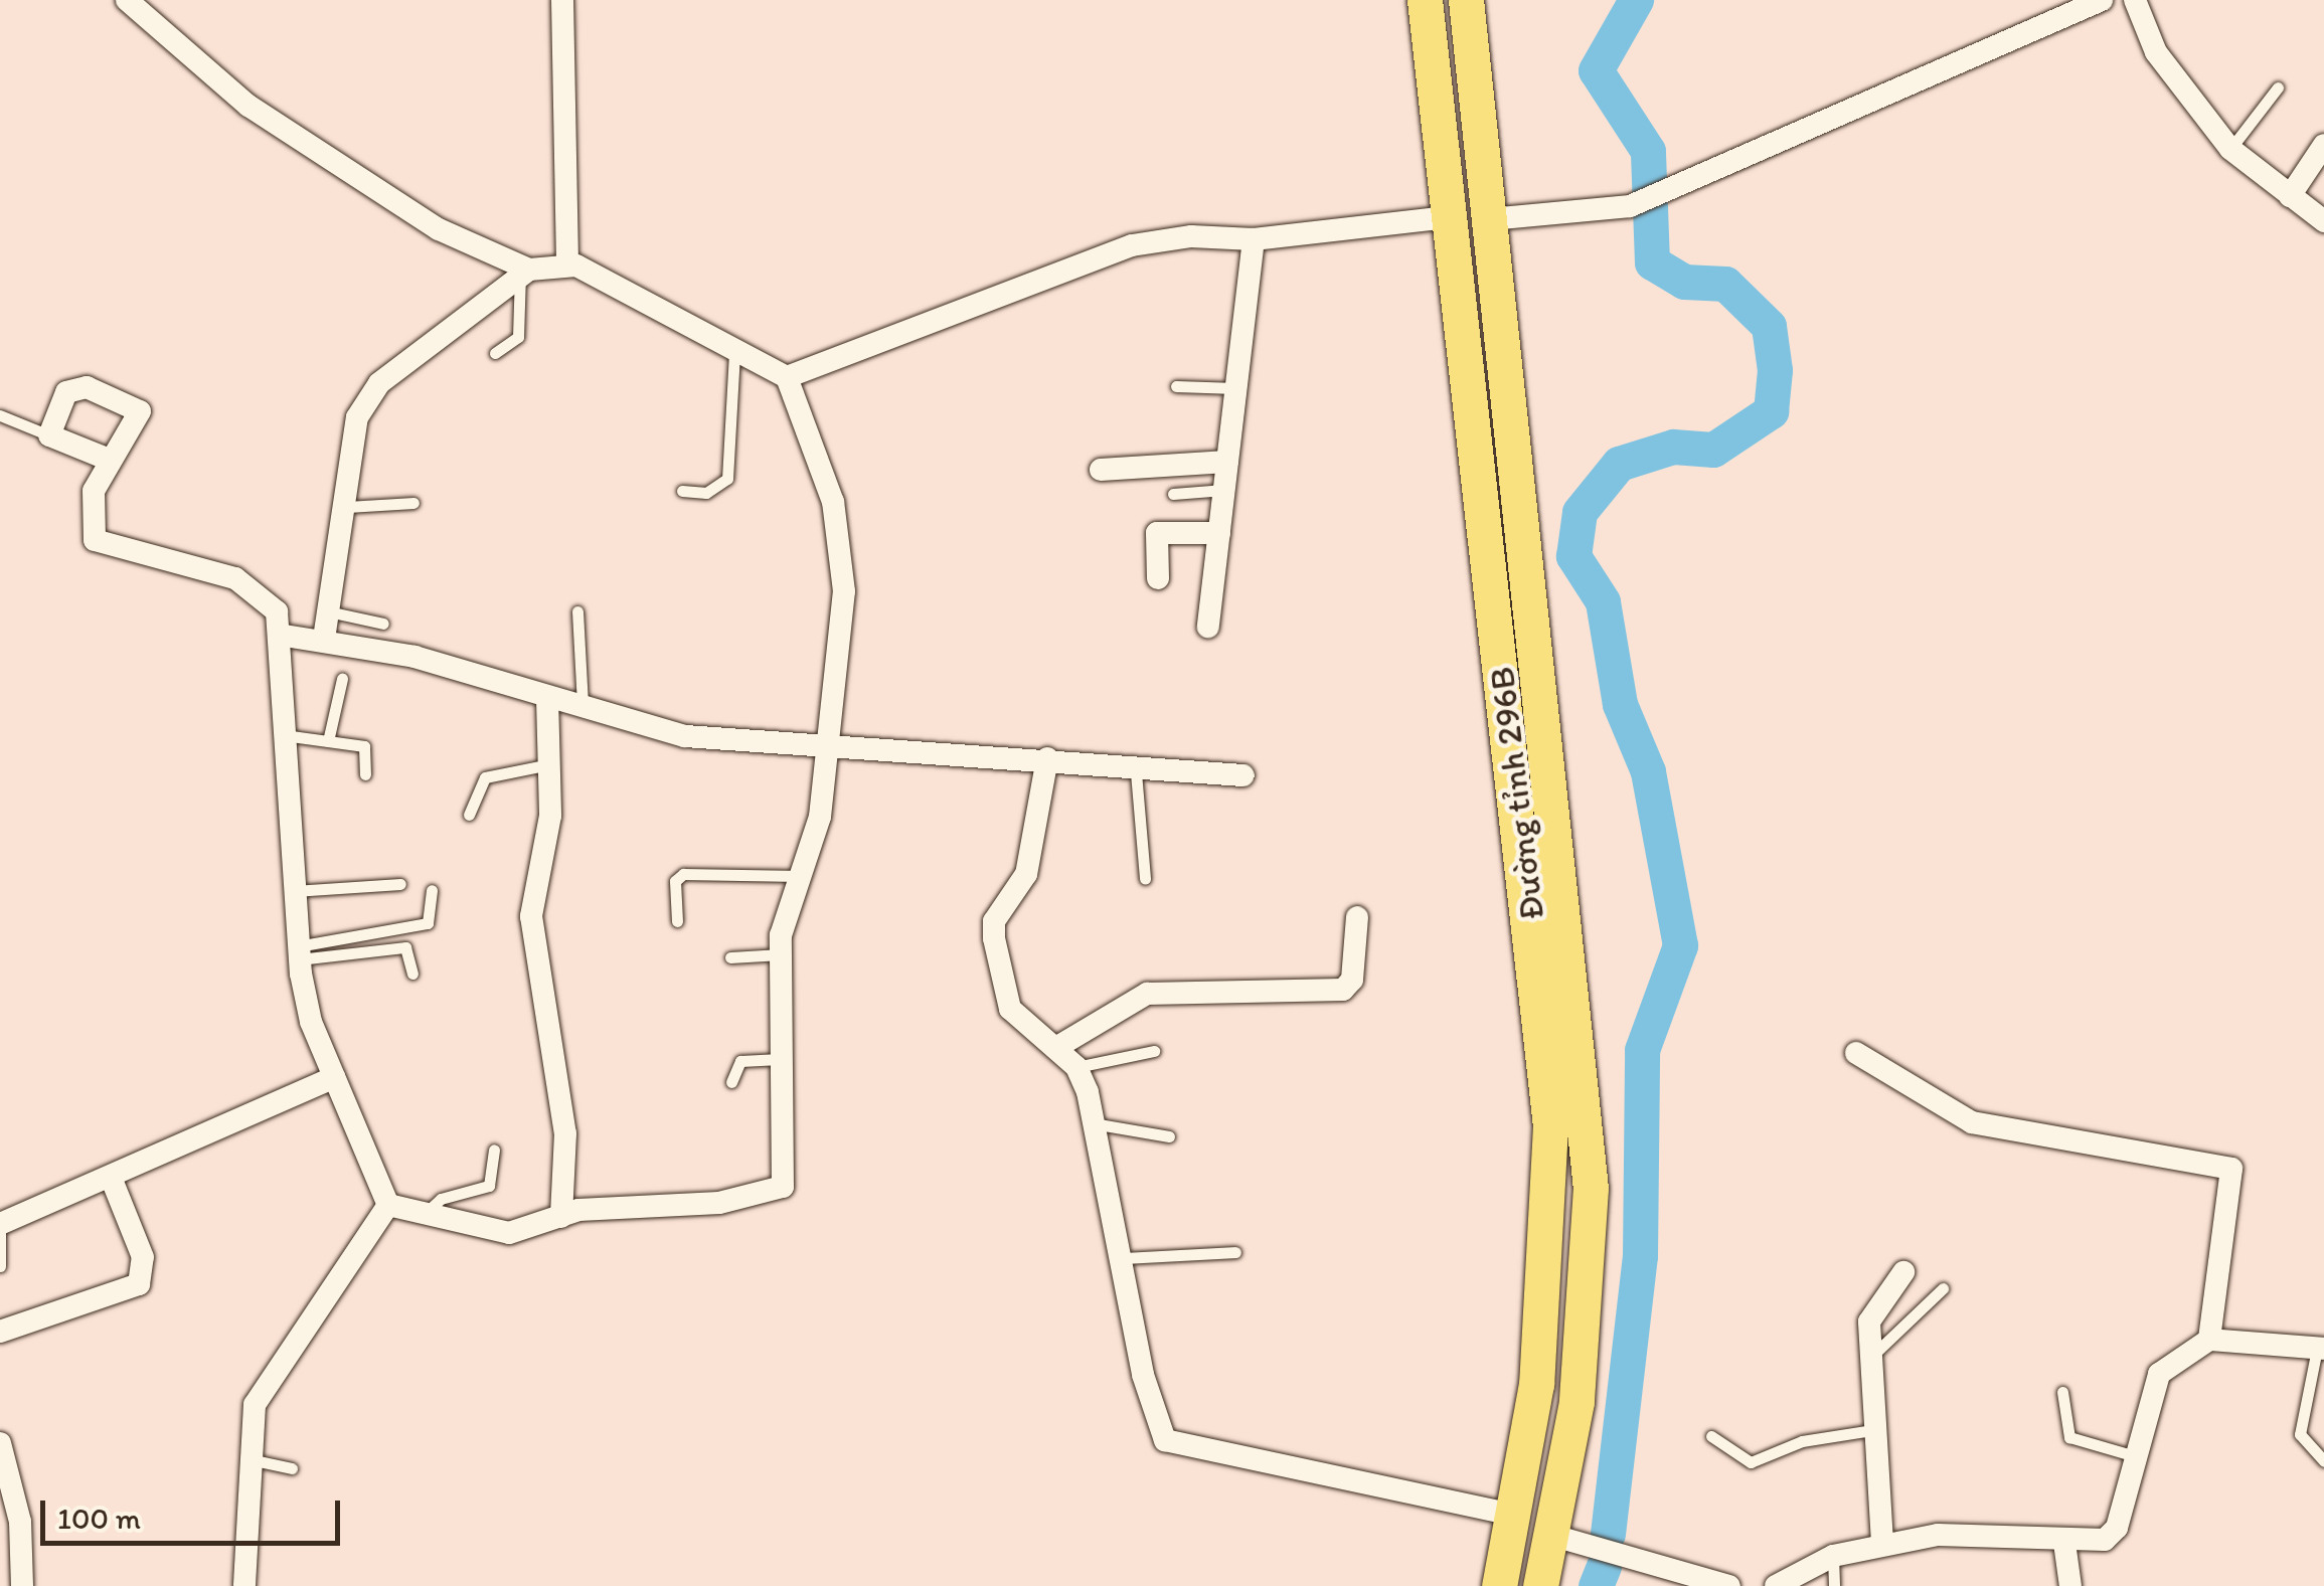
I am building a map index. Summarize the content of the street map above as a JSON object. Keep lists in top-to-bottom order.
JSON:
{
  "streets": {
    "main road": ["Đường tỉnh 296B"]
  },
  "scale_bar": "100 m"
}
